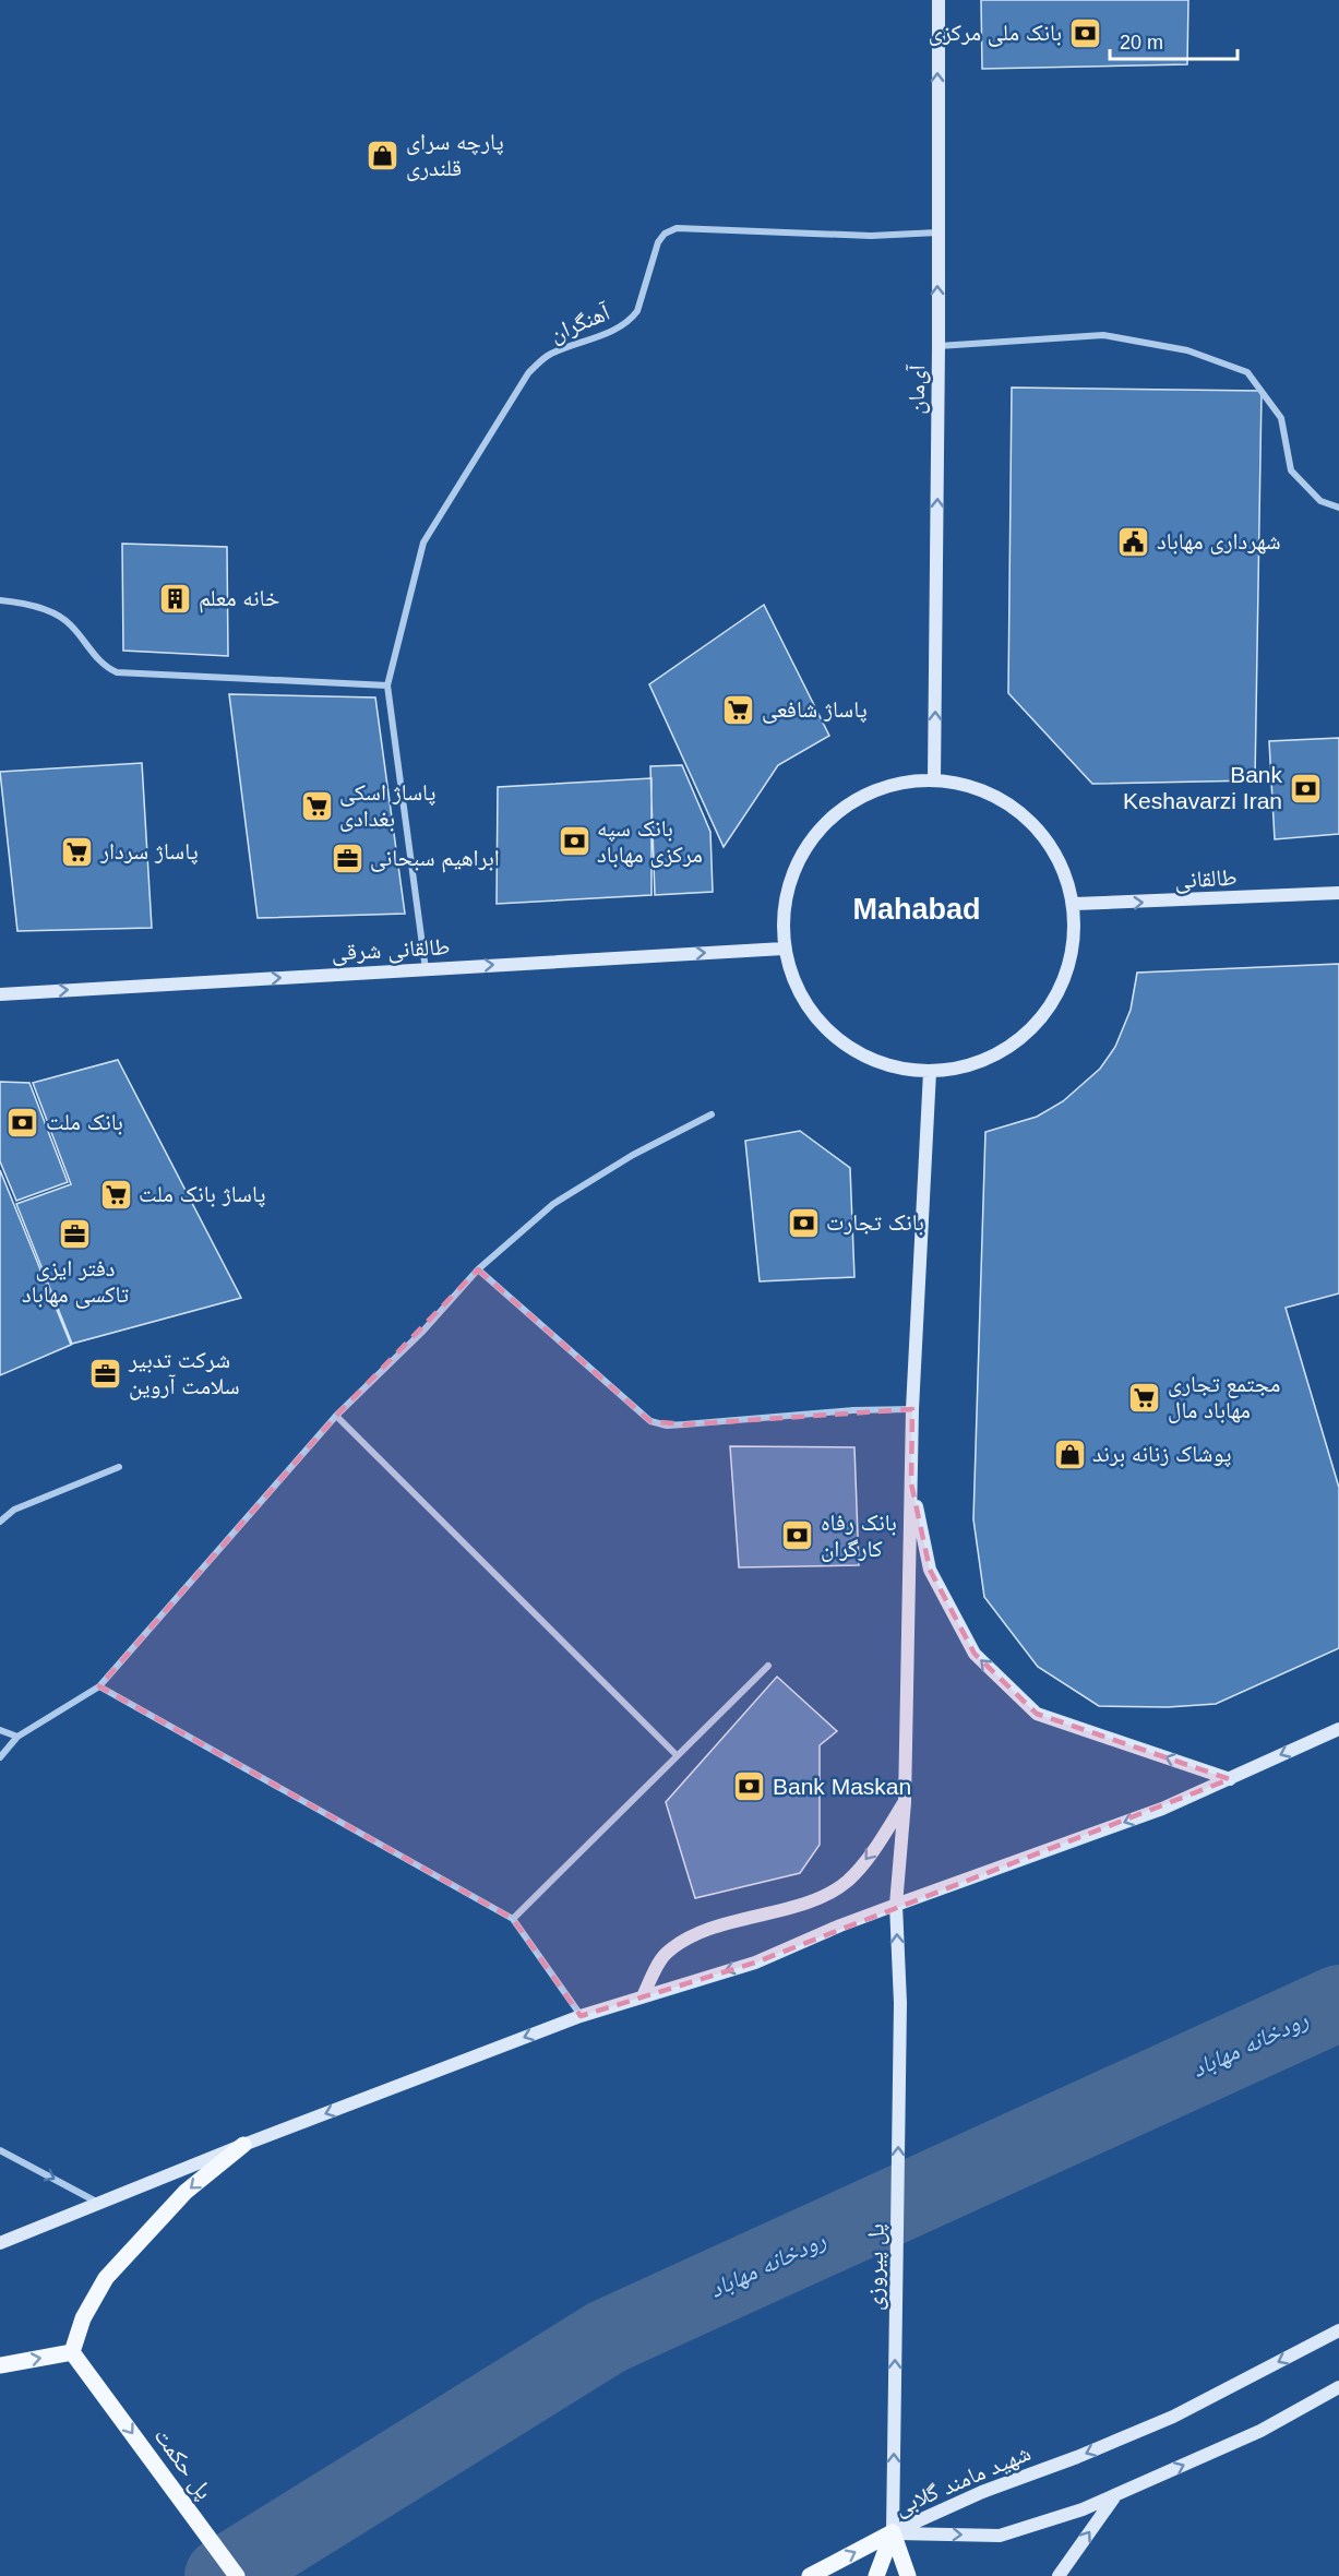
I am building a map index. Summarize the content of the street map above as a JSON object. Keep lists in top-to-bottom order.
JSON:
{
  "streets": {
    "main road": ["پل حکمت"],
    "street": [
      "آهنگران",
      "آی‌مان",
      "طالقانی",
      "طالقانی شرقی",
      "پل پیروزی",
      "شهید مامند گلابی"
    ]
  },
  "crossings": [
    ["آهنگران", "آی‌مان"],
    ["پل پیروزی", "شهید مامند گلابی"]
  ],
  "one_way": [
    "آی‌مان",
    "طالقانی",
    "طالقانی شرقی",
    "پل پیروزی",
    "پل حکمت"
  ],
  "districts": ["Mahabad"],
  "water": ["رودخانه مهاباد"],
  "places": {
    "bank": [
      "بانک ملی مرکزی",
      "Bank Keshavarzi Iran",
      "بانک سپه مرکزی مهاباد",
      "بانک ملت",
      "بانک تجارت",
      "بانک رفاه کارگران",
      "Bank Maskan"
    ],
    "shop": ["پارچه سرای قلندری", "پوشاک زنانه برند"],
    "public building": ["شهرداری مهاباد"],
    "building": ["خانه معلم"],
    "supermarket": [
      "پاساژ شافعی",
      "پاساژ اسکی بغدادی",
      "پاساژ سردار",
      "پاساژ بانک ملت",
      "مجتمع تجاری مهاباد مال"
    ],
    "office": ["ابراهیم سبحانی", "دفتر ایزی تاکسی مهاباد", "شرکت تدبیر سلامت آروین"]
  },
  "scale_bar": "20 m"
}
